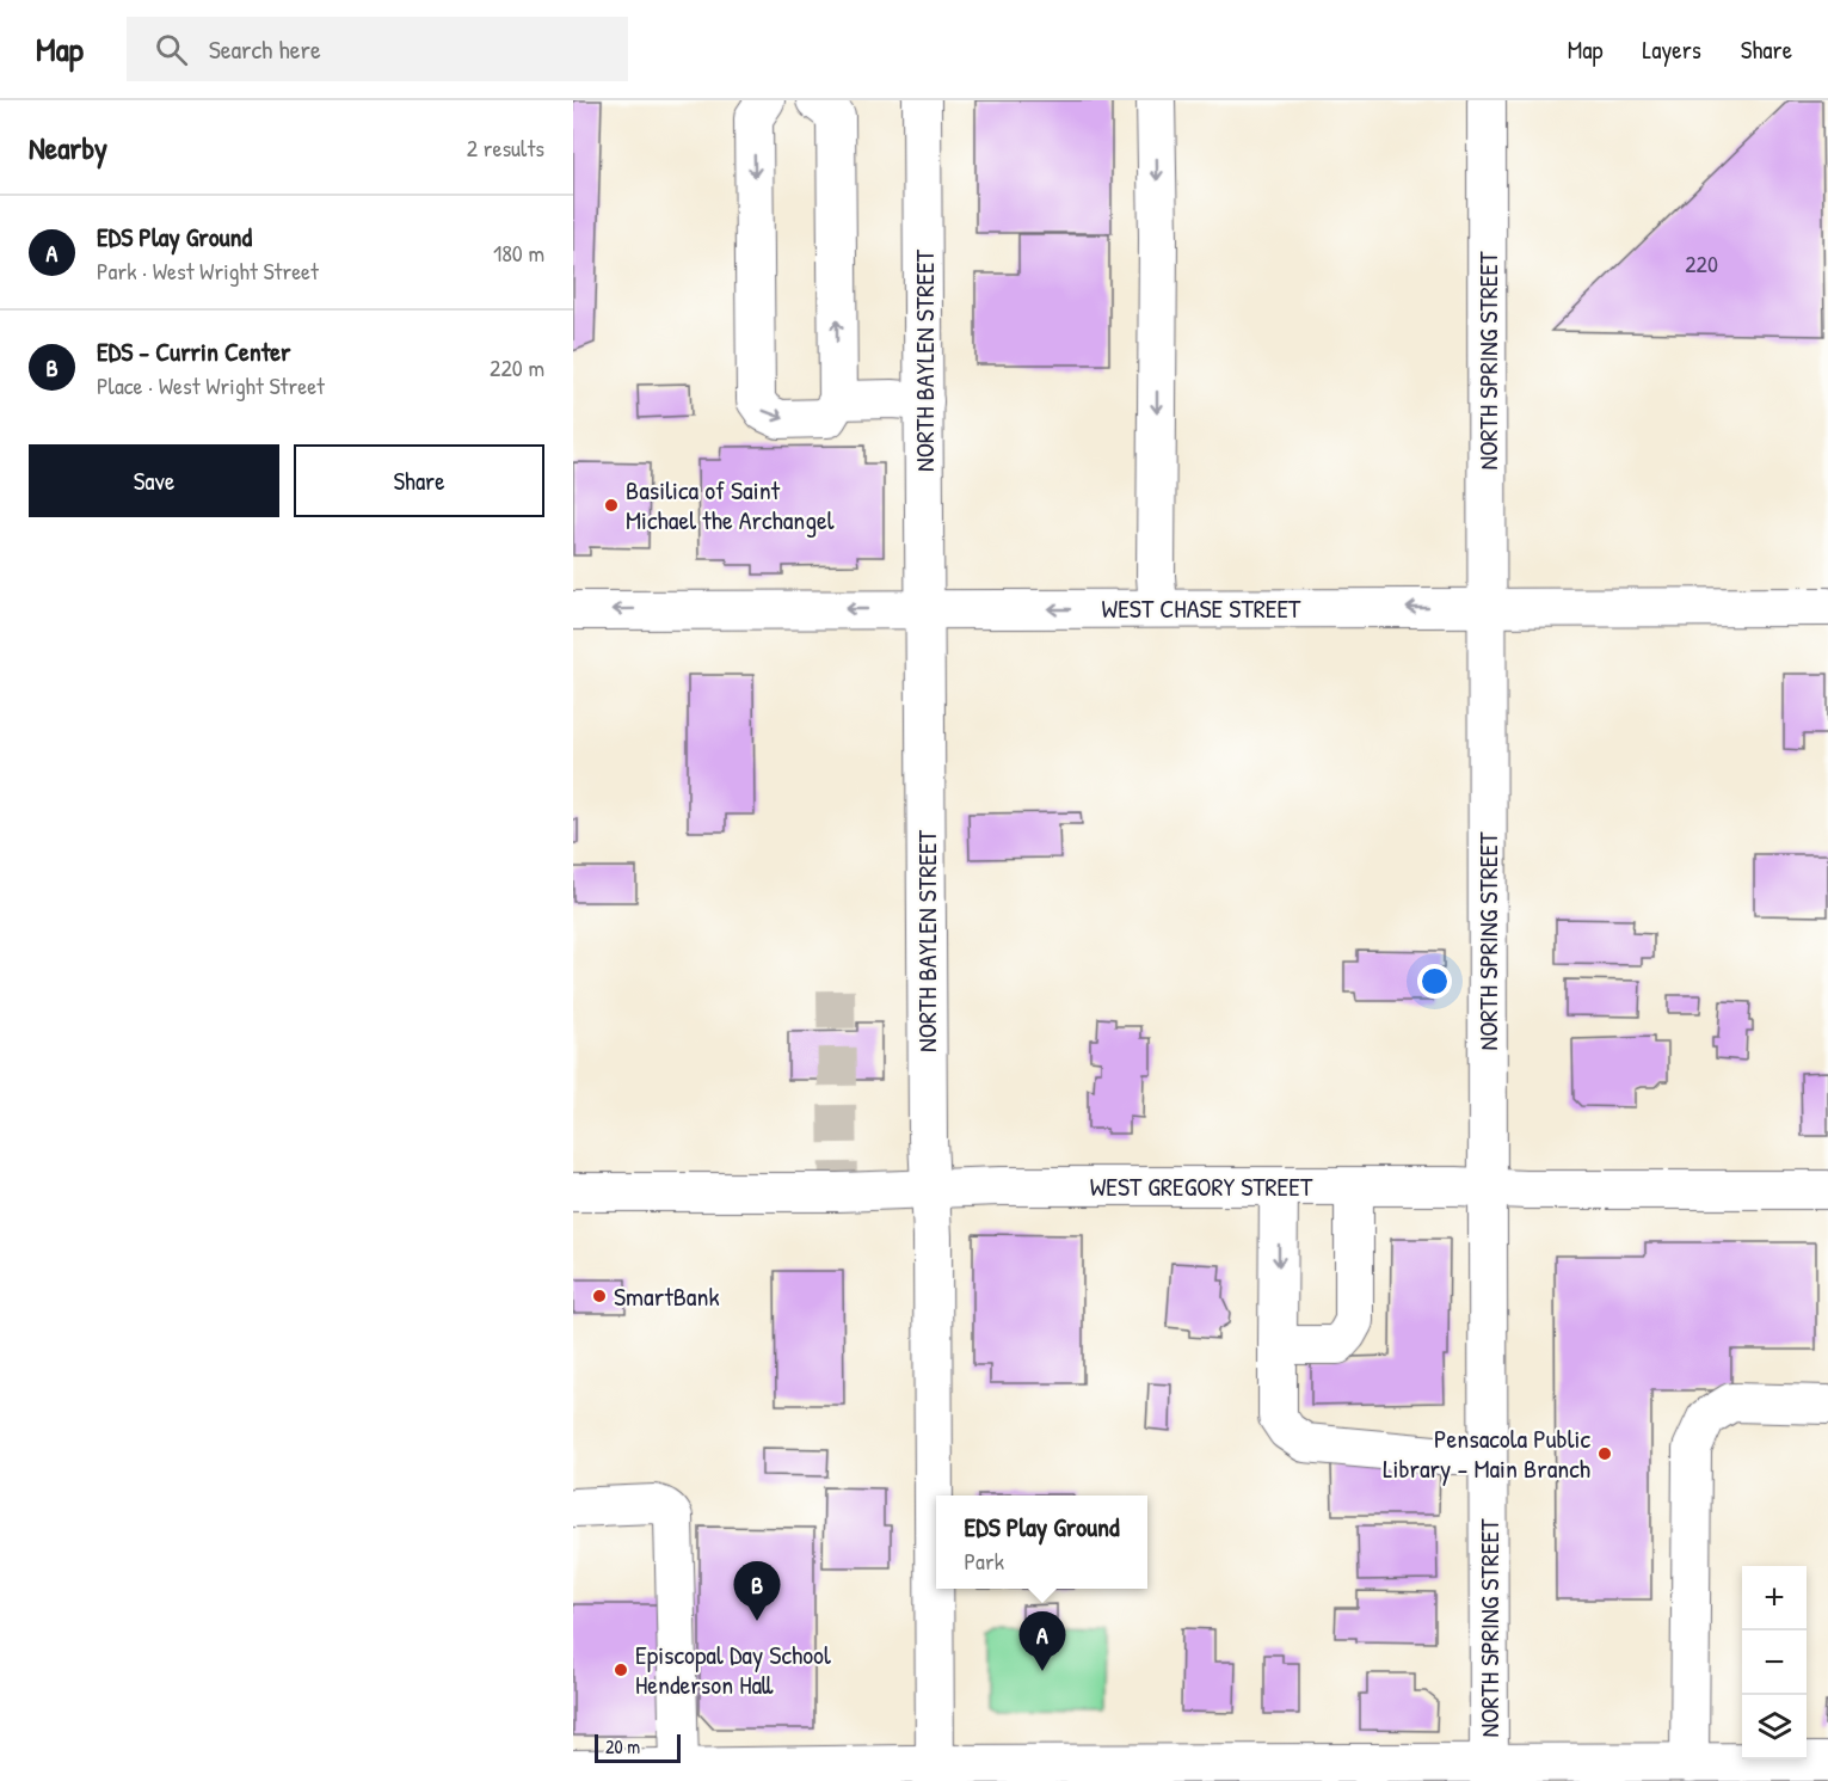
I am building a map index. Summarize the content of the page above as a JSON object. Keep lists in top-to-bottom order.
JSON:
{
  "streets": {
    "street": [
      "NORTH BAYLEN STREET",
      "NORTH SPRING STREET",
      "WEST CHASE STREET",
      "WEST GREGORY STREET"
    ]
  },
  "crossings": [
    ["NORTH BAYLEN STREET", "WEST CHASE STREET"],
    ["NORTH BAYLEN STREET", "WEST GREGORY STREET"],
    ["NORTH SPRING STREET", "WEST CHASE STREET"],
    ["NORTH SPRING STREET", "WEST GREGORY STREET"]
  ],
  "one_way": ["WEST CHASE STREET"],
  "places": [
    "Basilica of Saint Michael the Archangel",
    "SmartBank",
    "Pensacola Public Library - Main Branch",
    "Episcopal Day School Henderson Hall"
  ],
  "house_numbers": ["220"],
  "scale_bar": "20 m",
  "page": {
    "header": "Map",
    "search": "Search here",
    "nav": ["Map", "Layers", "Share"],
    "heading": ["Nearby", "2 results"],
    "list": [
      {
        "mark": "A",
        "name": "EDS Play Ground",
        "note": "Park · West Wright Street",
        "value": "180 m"
      },
      {
        "mark": "B",
        "name": "EDS - Currin Center",
        "note": "Place · West Wright Street",
        "value": "220 m"
      }
    ],
    "buttons": ["Save", "Share"],
    "popup": ["EDS Play Ground", "Park"],
    "pins": ["B", "A"],
    "map_buttons": ["+", "−"],
    "scale": "20 m"
  }
}
